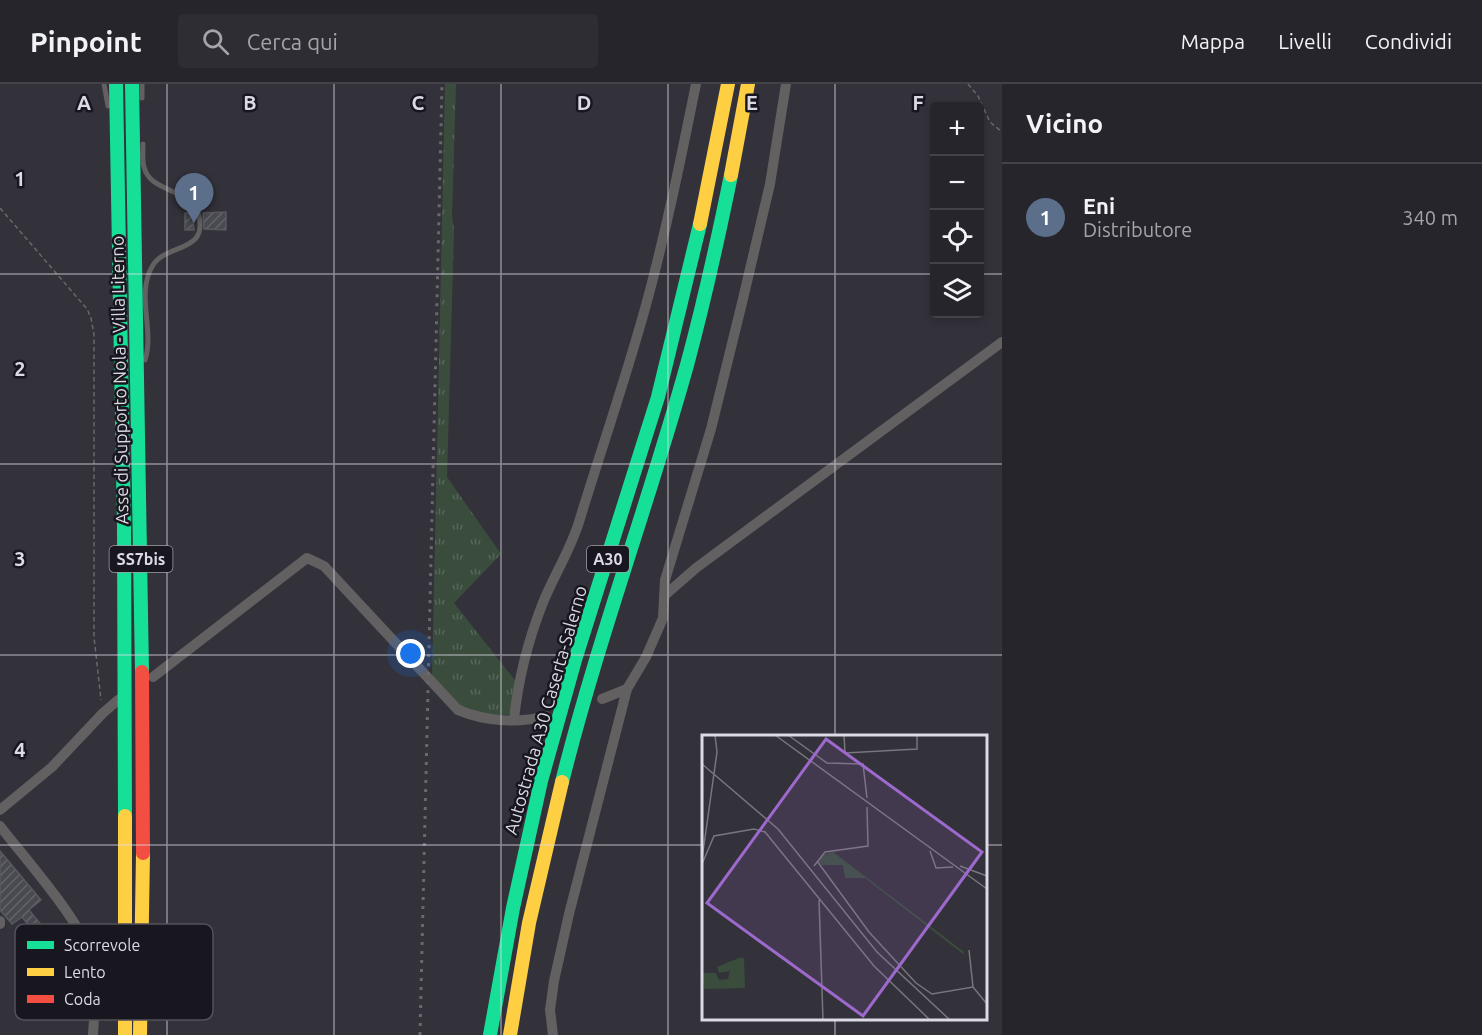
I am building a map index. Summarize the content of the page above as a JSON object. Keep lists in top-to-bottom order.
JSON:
{
  "streets": {
    "highway": [
      "Asse di Supporto Nola - Villa Literno",
      "SS7bis",
      "A30",
      "Autostrada A30 Caserta-Salerno"
    ]
  },
  "legend": ["Scorrevole", "Lento", "Coda"],
  "page": {
    "header": "Pinpoint",
    "search": "Cerca qui",
    "nav": ["Mappa", "Livelli", "Condividi"],
    "heading": "Vicino",
    "map_buttons": ["+", "−"],
    "list": [
      {
        "mark": "1",
        "name": "Eni",
        "note": "Distributore",
        "value": "340 m"
      }
    ],
    "pins": "1"
  },
  "grid": {
    "columns": [
      "A",
      "B",
      "C",
      "D",
      "E",
      "F"
    ],
    "rows": [
      "1",
      "2",
      "3",
      "4"
    ]
  }
}
